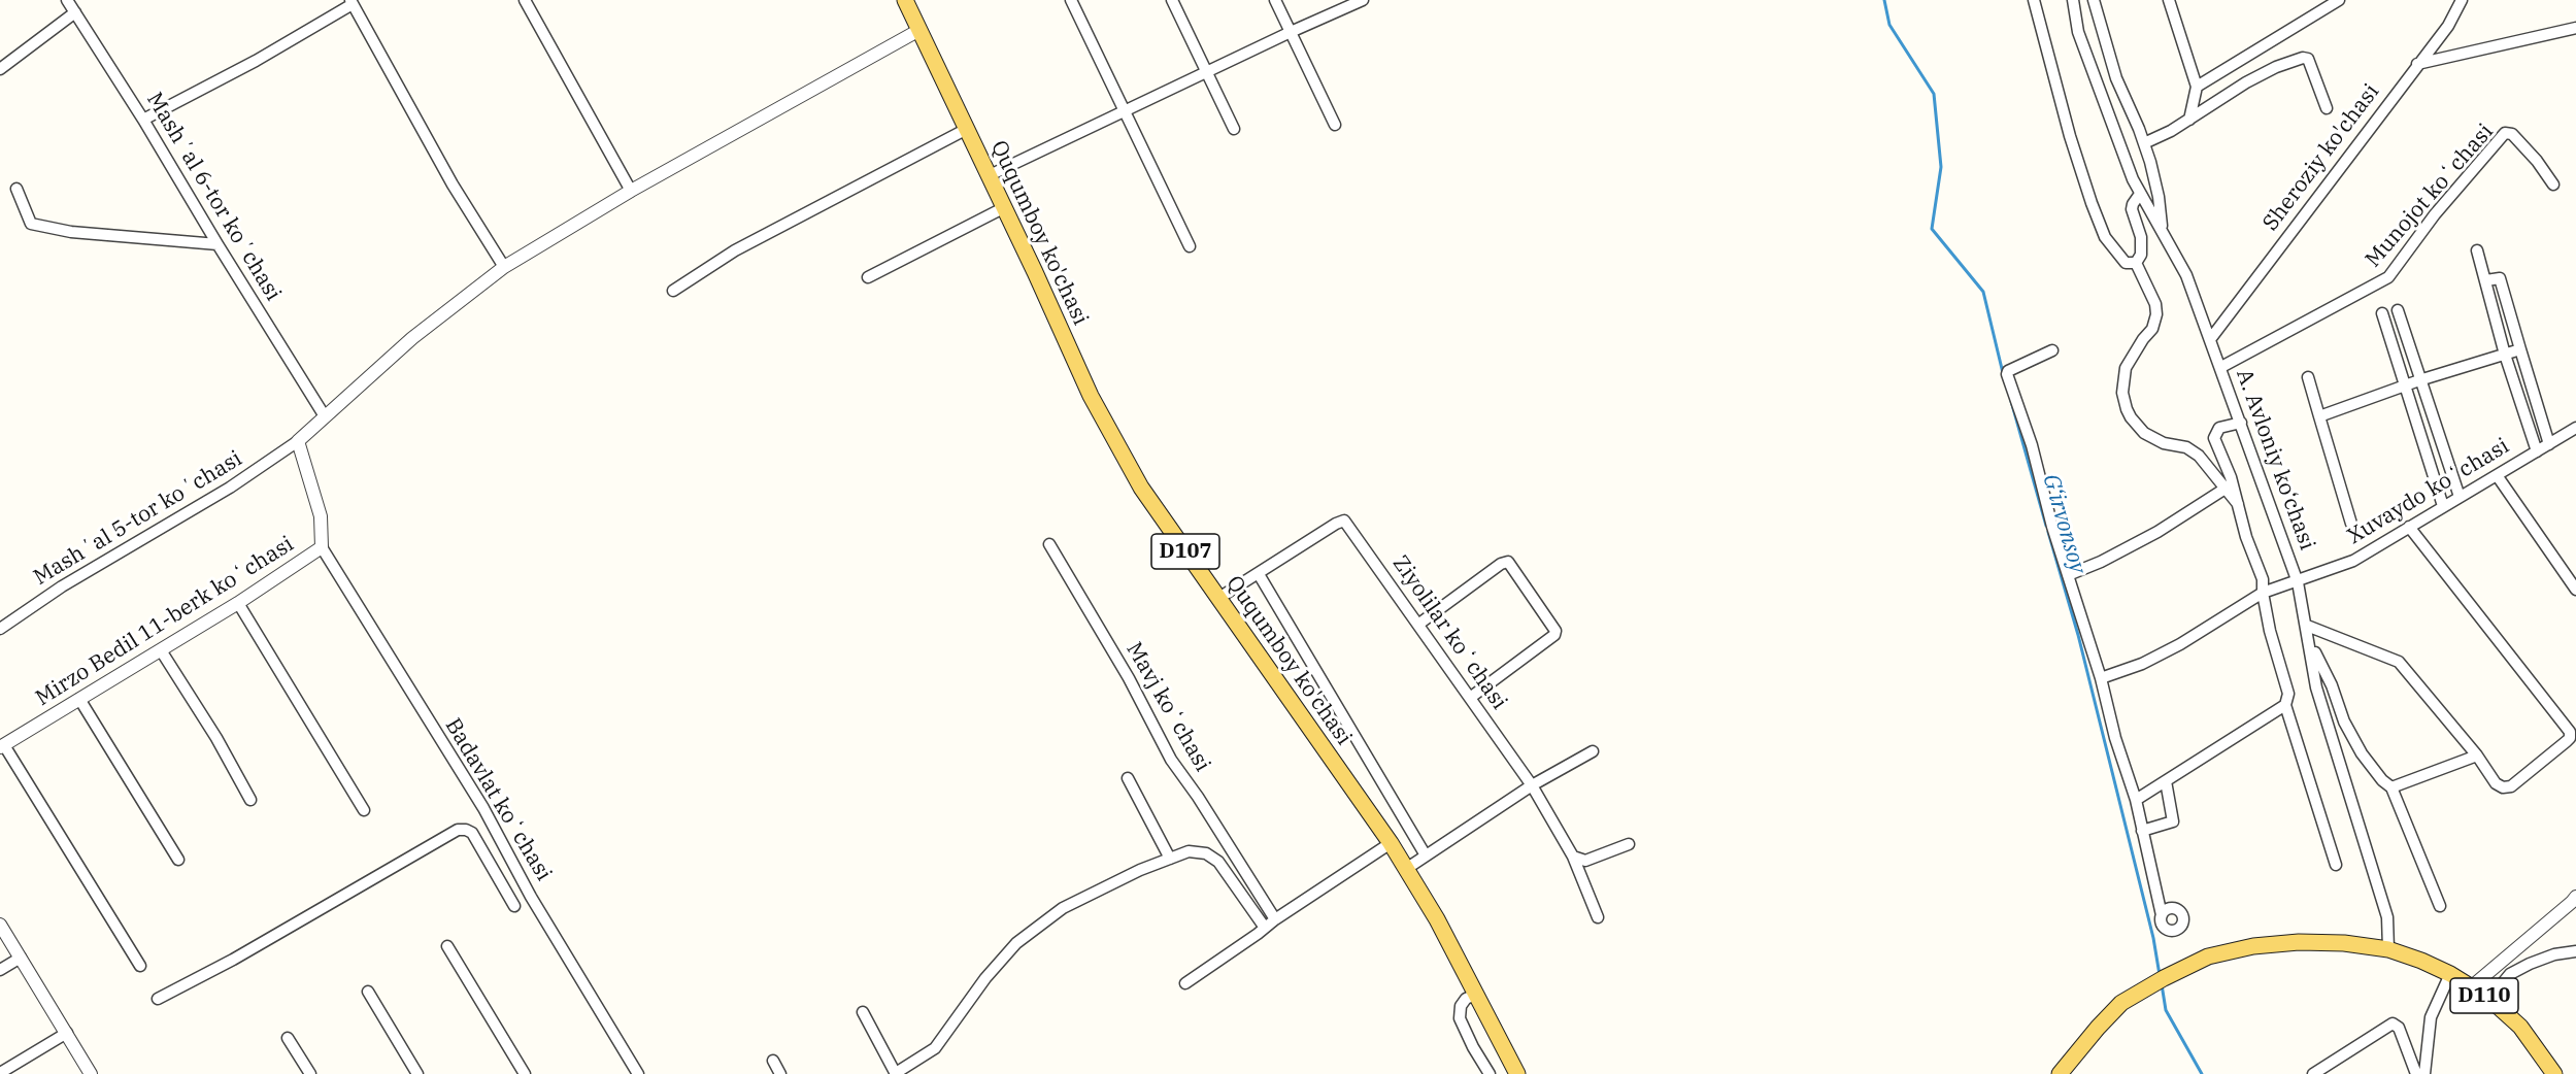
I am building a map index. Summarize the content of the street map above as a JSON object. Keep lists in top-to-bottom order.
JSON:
{
  "streets": {
    "main road": ["Ququmboy ko'chasi", "D107", "D110"],
    "street": [
      "Sheroziy ko'chasi",
      "Munojot koʻchasi",
      "Mashʼal 6-tor koʼchasi",
      "A. Avloniy ko‘chasi",
      "Xuvaydo koʻchasi",
      "Mashʼal 5-tor koʼchasi",
      "Mirzo Bedil 11-berk koʻchasi",
      "Ziyolilar koʻchasi",
      "Mavj koʻchasi",
      "Badavlat koʻchasi"
    ]
  },
  "crossings": [
    ["Sheroziy ko'chasi", "A. Avloniy ko‘chasi"],
    ["Munojot koʻchasi", "A. Avloniy ko‘chasi"],
    ["A. Avloniy ko‘chasi", "Xuvaydo koʻchasi"],
    ["A. Avloniy ko‘chasi", "D110"],
    ["Mashʼal 5-tor koʼchasi", "Mirzo Bedil 11-berk koʻchasi"],
    ["Mirzo Bedil 11-berk koʻchasi", "Badavlat koʻchasi"]
  ],
  "water": ["G‘irvonsoy"]
}
